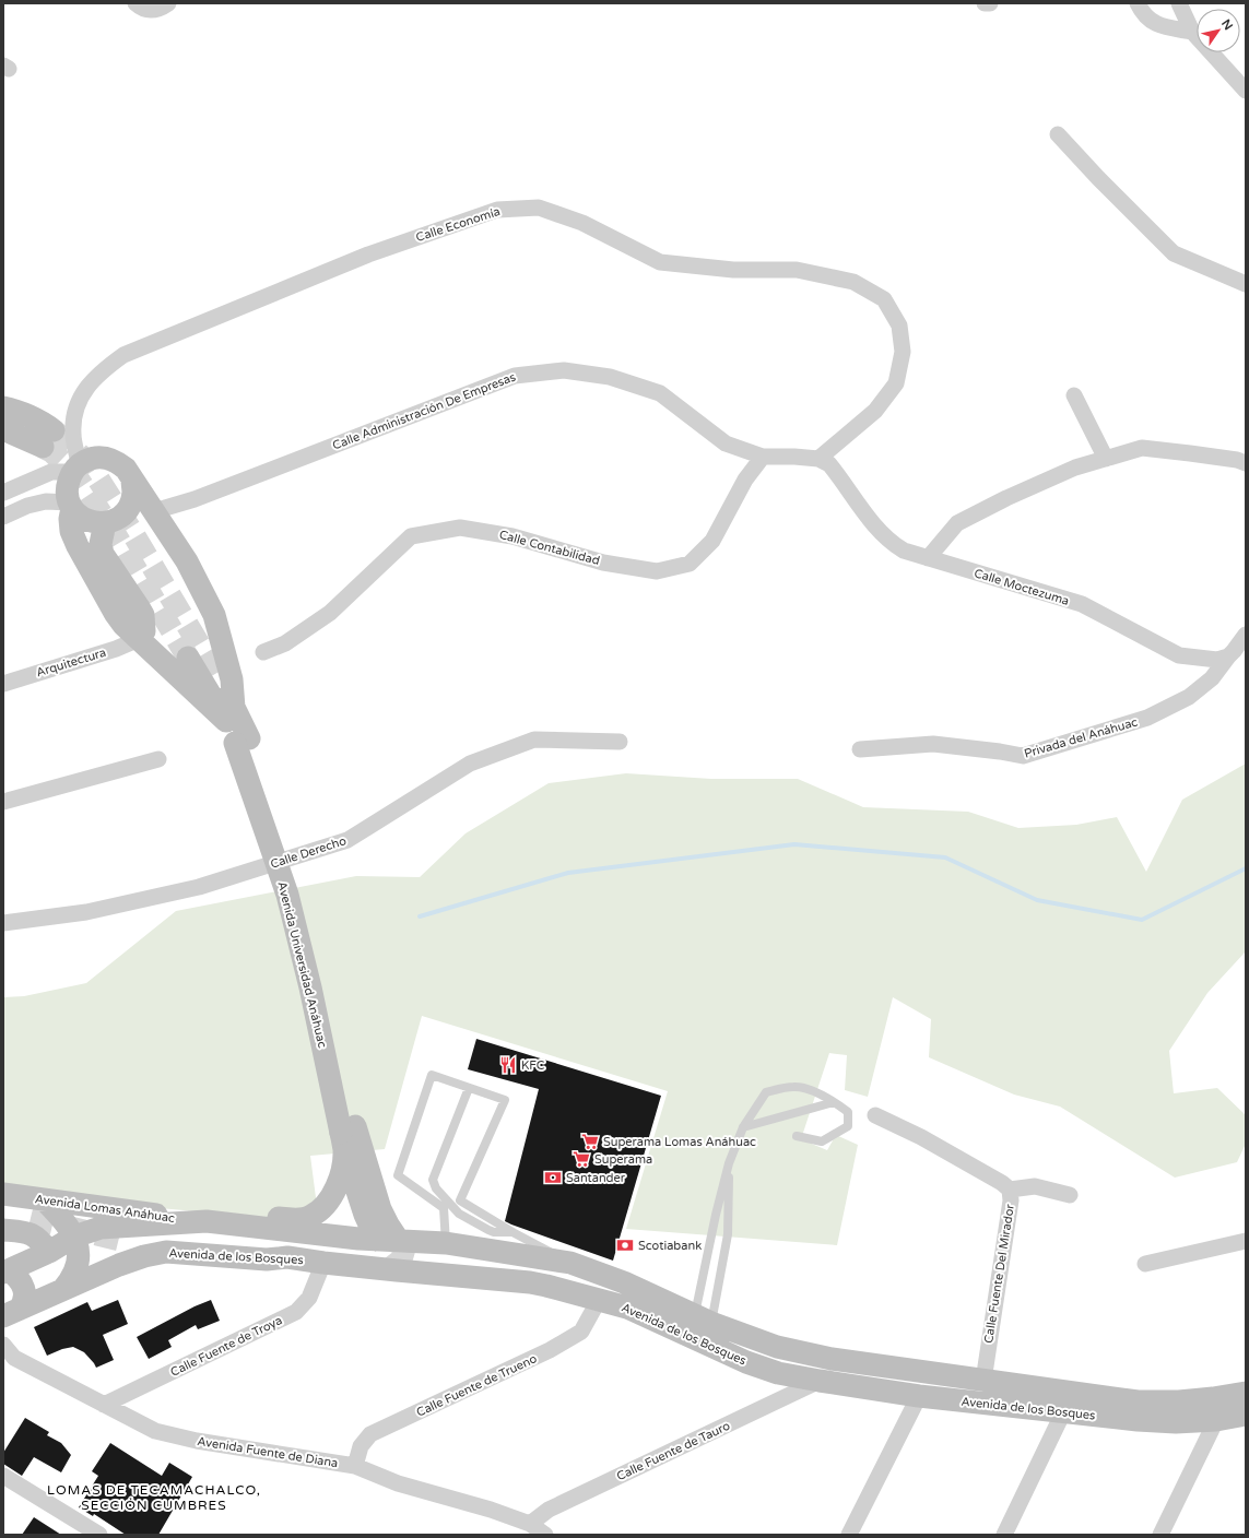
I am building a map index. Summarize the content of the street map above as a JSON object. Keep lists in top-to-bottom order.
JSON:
{
  "streets": {
    "main road": ["Avenida Universidad Anáhuac", "Avenida Lomas Anáhuac", "Avenida de los Bosques"],
    "street": [
      "Calle Economía",
      "Calle Administración De Empresas",
      "Calle Contabilidad",
      "Calle Moctezuma",
      "Arquitectura",
      "Privada del Anáhuac",
      "Calle Derecho",
      "Calle Fuente Del Mirador",
      "Calle Fuente de Troya",
      "Calle Fuente de Trueno",
      "Calle Fuente de Tauro",
      "Avenida Fuente de Diana"
    ]
  },
  "crossings": [
    ["Calle Economía", "Calle Moctezuma"],
    ["Calle Administración De Empresas", "Calle Contabilidad"],
    ["Calle Moctezuma", "Privada del Anáhuac"],
    ["Avenida Universidad Anáhuac", "Avenida de los Bosques"],
    ["Avenida Lomas Anáhuac", "Avenida de los Bosques"],
    ["Avenida de los Bosques", "Calle Fuente Del Mirador"],
    ["Avenida de los Bosques", "Calle Fuente de Troya"],
    ["Avenida de los Bosques", "Calle Fuente de Trueno"],
    ["Avenida de los Bosques", "Calle Fuente de Tauro"],
    ["Calle Fuente de Troya", "Avenida Fuente de Diana"],
    ["Calle Fuente de Trueno", "Avenida Fuente de Diana"],
    ["Calle Fuente de Tauro", "Avenida Fuente de Diana"]
  ],
  "districts": ["LOMAS DE TECAMACHALCO, SECCIÓN CUMBRES"],
  "places": {
    "restaurant": ["KFC"],
    "supermarket": ["Superama Lomas Anáhuac", "Superama"],
    "bank": ["Santander", "Scotiabank"]
  },
  "north": "top right"
}
